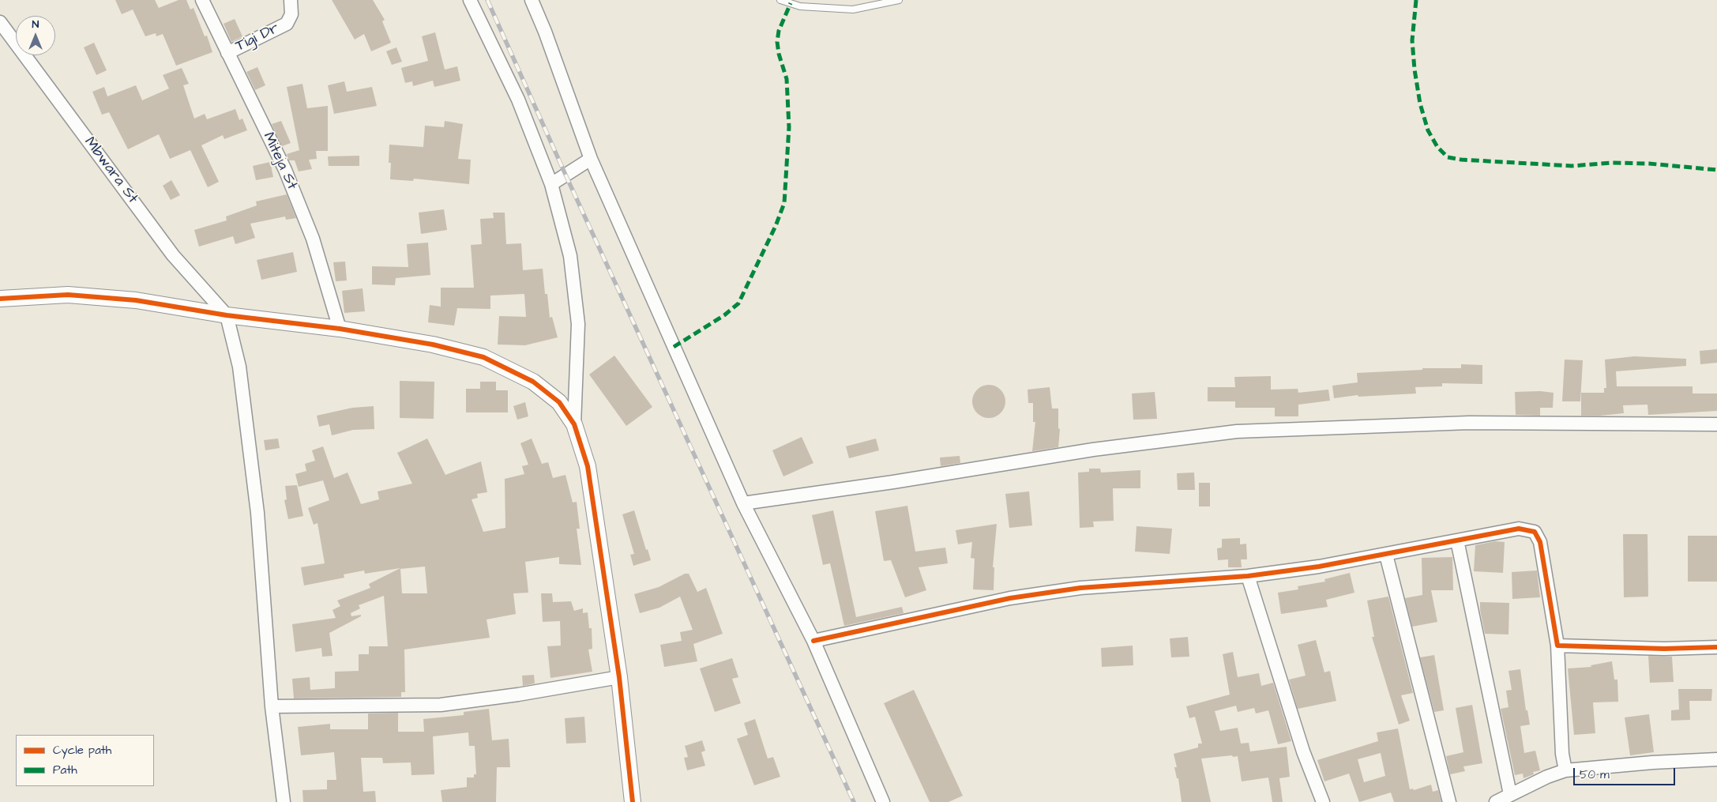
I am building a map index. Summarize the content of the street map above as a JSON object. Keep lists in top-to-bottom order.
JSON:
{
  "streets": {
    "street": ["Tigi Dr", "Miteja St", "Mbwara St"]
  },
  "crossings": [
    ["Tigi Dr", "Miteja St"]
  ],
  "legend": ["Cycle path", "Path"],
  "scale_bar": "50 m",
  "north": "top"
}
